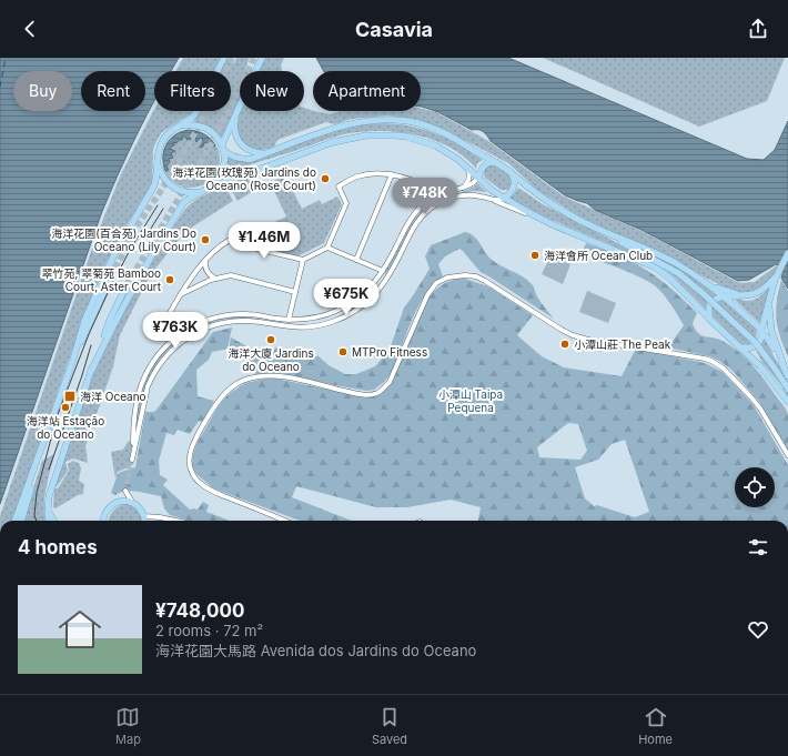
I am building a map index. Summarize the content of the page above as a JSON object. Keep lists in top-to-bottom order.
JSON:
{
  "parks": ["小潭山 Taipa Pequena"],
  "places": {
    "other": [
      "海洋花園(玫瑰苑) Jardins do Oceano (Rose Court)",
      "海洋花園(百合苑) Jardins Do Oceano (Lily Court)",
      "海洋會所 Ocean Club",
      "翠竹苑, 翠菊苑 Bamboo Court, Aster Court",
      "海洋大廈 Jardins do Oceano",
      "小潭山莊 The Peak",
      "MTPro Fitness",
      "海洋站 Estação do Oceano"
    ],
    "transit": ["海洋 Oceano"]
  },
  "page": {
    "header": "Casavia",
    "chip": [
      "Buy",
      "Rent",
      "Filters",
      "New",
      "Apartment"
    ],
    "price": [
      "¥748K",
      "¥1.46M",
      "¥675K",
      "¥763K"
    ],
    "heading": "4 homes",
    "list": [
      {
        "name": "¥748,000",
        "note": "2 rooms · 72 m² · 海洋花園大馬路 Avenida dos Jardins do Oceano"
      }
    ],
    "tabs": ["Map", "Saved", "Home"]
  }
}
